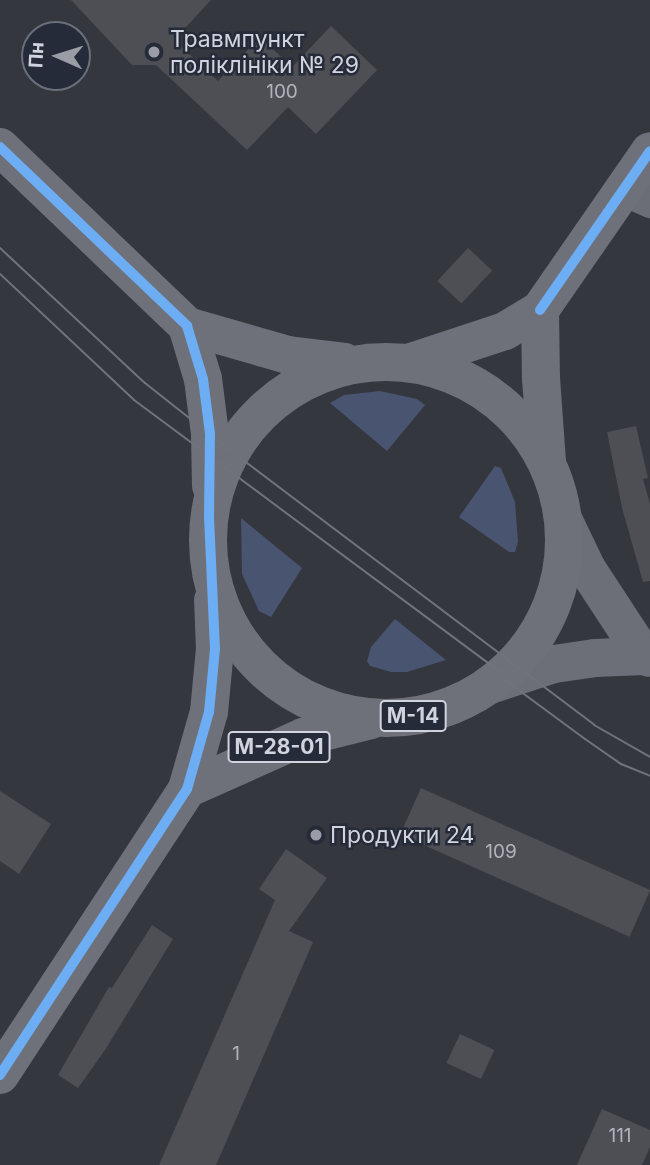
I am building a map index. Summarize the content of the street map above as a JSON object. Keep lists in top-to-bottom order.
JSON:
{
  "streets": {
    "highway": ["М-14", "М-28-01"]
  },
  "crossings": [
    ["М-14", "М-28-01"]
  ],
  "places": ["Травмпункт поліклініки № 29", "Продукти 24"],
  "house_numbers": [
    "100",
    "109",
    "1",
    "111"
  ],
  "north": "left"
}
